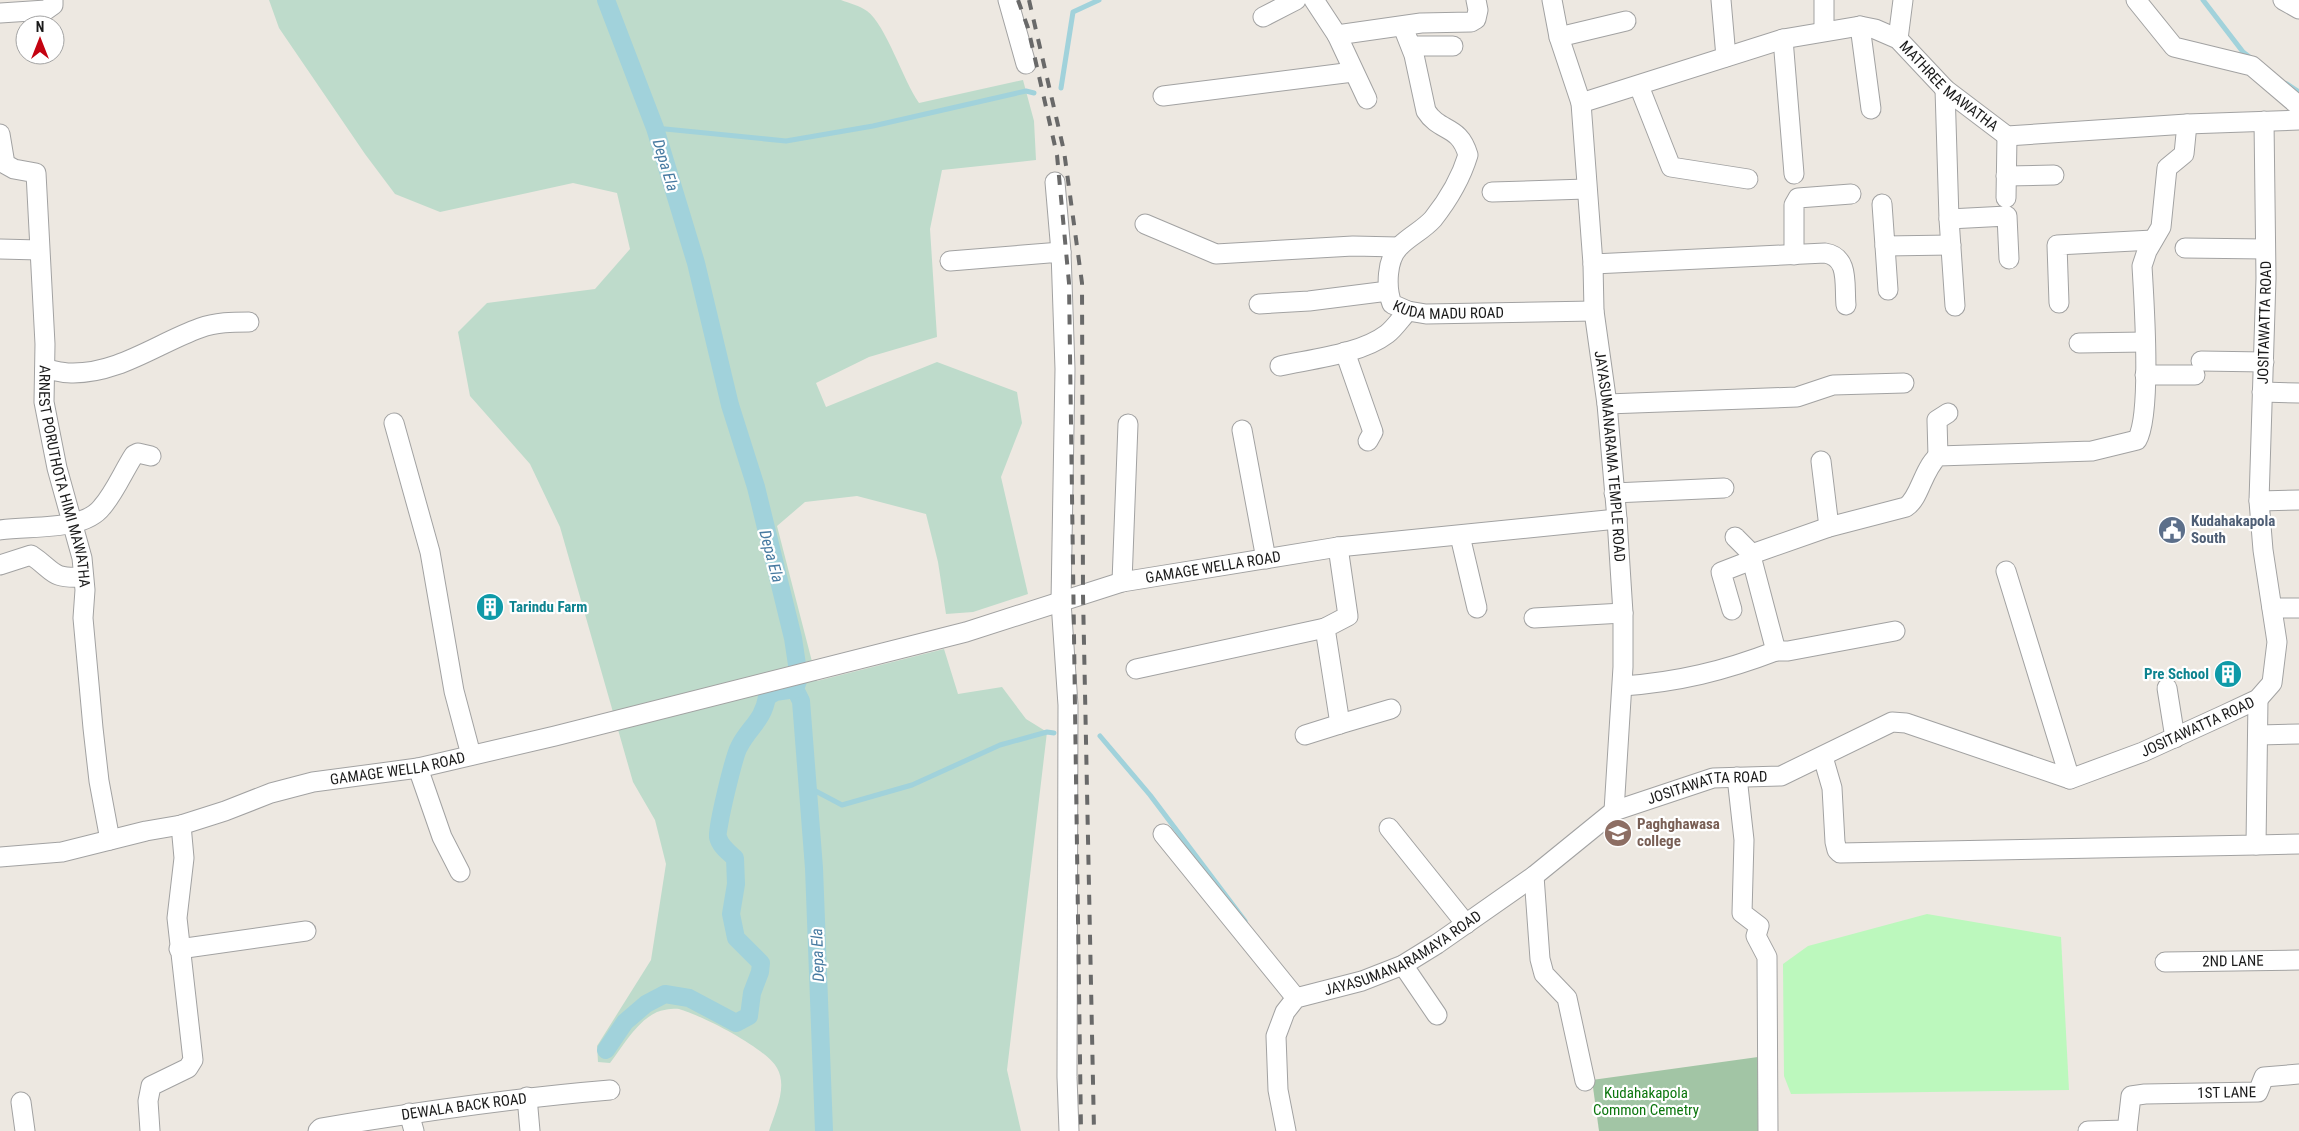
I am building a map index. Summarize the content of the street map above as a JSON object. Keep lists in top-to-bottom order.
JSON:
{
  "streets": {
    "street": [
      "MATHREE MAWATHA",
      "KUDA MADU ROAD",
      "JOSITAWATTA ROAD",
      "JAYASUMANARAMA TEMPLE ROAD",
      "ARNEST PORUTHOTA HIMI MAWATHA",
      "GAMAGE WELLA ROAD",
      "JAYASUMANARAMAYA ROAD",
      "2ND LANE",
      "1ST LANE",
      "DEWALA BACK ROAD"
    ]
  },
  "crossings": [
    ["MATHREE MAWATHA", "JOSITAWATTA ROAD"],
    ["MATHREE MAWATHA", "JAYASUMANARAMA TEMPLE ROAD"],
    ["KUDA MADU ROAD", "JAYASUMANARAMA TEMPLE ROAD"],
    ["JOSITAWATTA ROAD", "JAYASUMANARAMA TEMPLE ROAD"],
    ["JOSITAWATTA ROAD", "JAYASUMANARAMAYA ROAD"],
    ["JAYASUMANARAMA TEMPLE ROAD", "GAMAGE WELLA ROAD"],
    ["JAYASUMANARAMA TEMPLE ROAD", "JAYASUMANARAMAYA ROAD"],
    ["ARNEST PORUTHOTA HIMI MAWATHA", "GAMAGE WELLA ROAD"]
  ],
  "water": ["Depa Ela"],
  "parks": ["Kudahakapola Common Cemetry"],
  "places": {
    "public building": ["Kudahakapola South"],
    "building": ["Tarindu Farm", "Pre School"],
    "school or university": ["Paghghawasa college"]
  },
  "north": "top"
}
